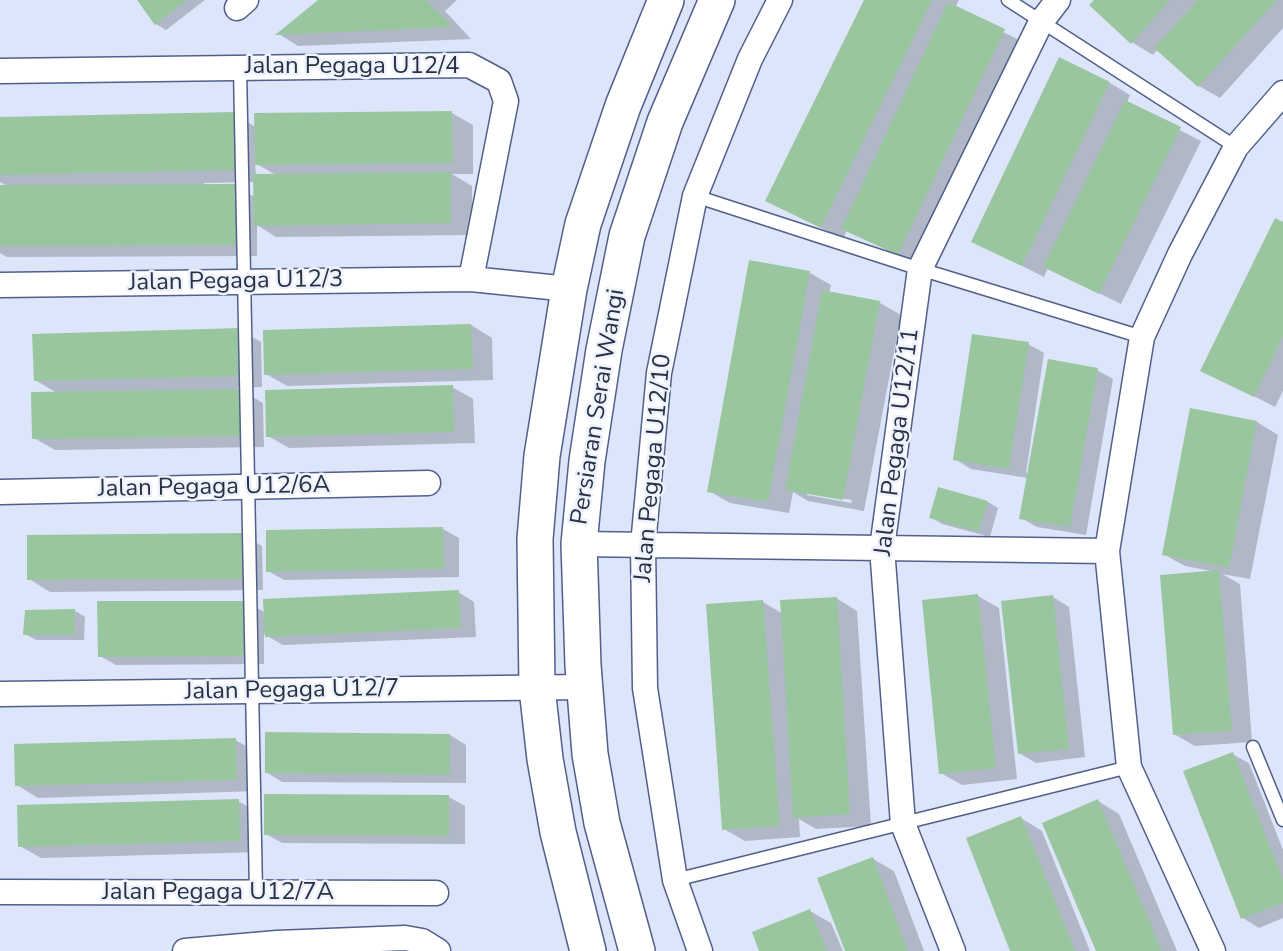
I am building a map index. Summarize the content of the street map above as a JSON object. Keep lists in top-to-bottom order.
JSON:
{
  "streets": {
    "street": [
      "Jalan Pegaga U12/4",
      "Jalan Pegaga U12/3",
      "Persiaran Serai Wangi",
      "Jalan Pegaga U12/11",
      "Jalan Pegaga U12/10",
      "Jalan Pegaga U12/6A",
      "Jalan Pegaga U12/7",
      "Jalan Pegaga U12/7A"
    ]
  },
  "crossings": [
    ["Jalan Pegaga U12/4", "Jalan Pegaga U12/3"],
    ["Jalan Pegaga U12/3", "Persiaran Serai Wangi"],
    ["Persiaran Serai Wangi", "Jalan Pegaga U12/7"]
  ]
}
